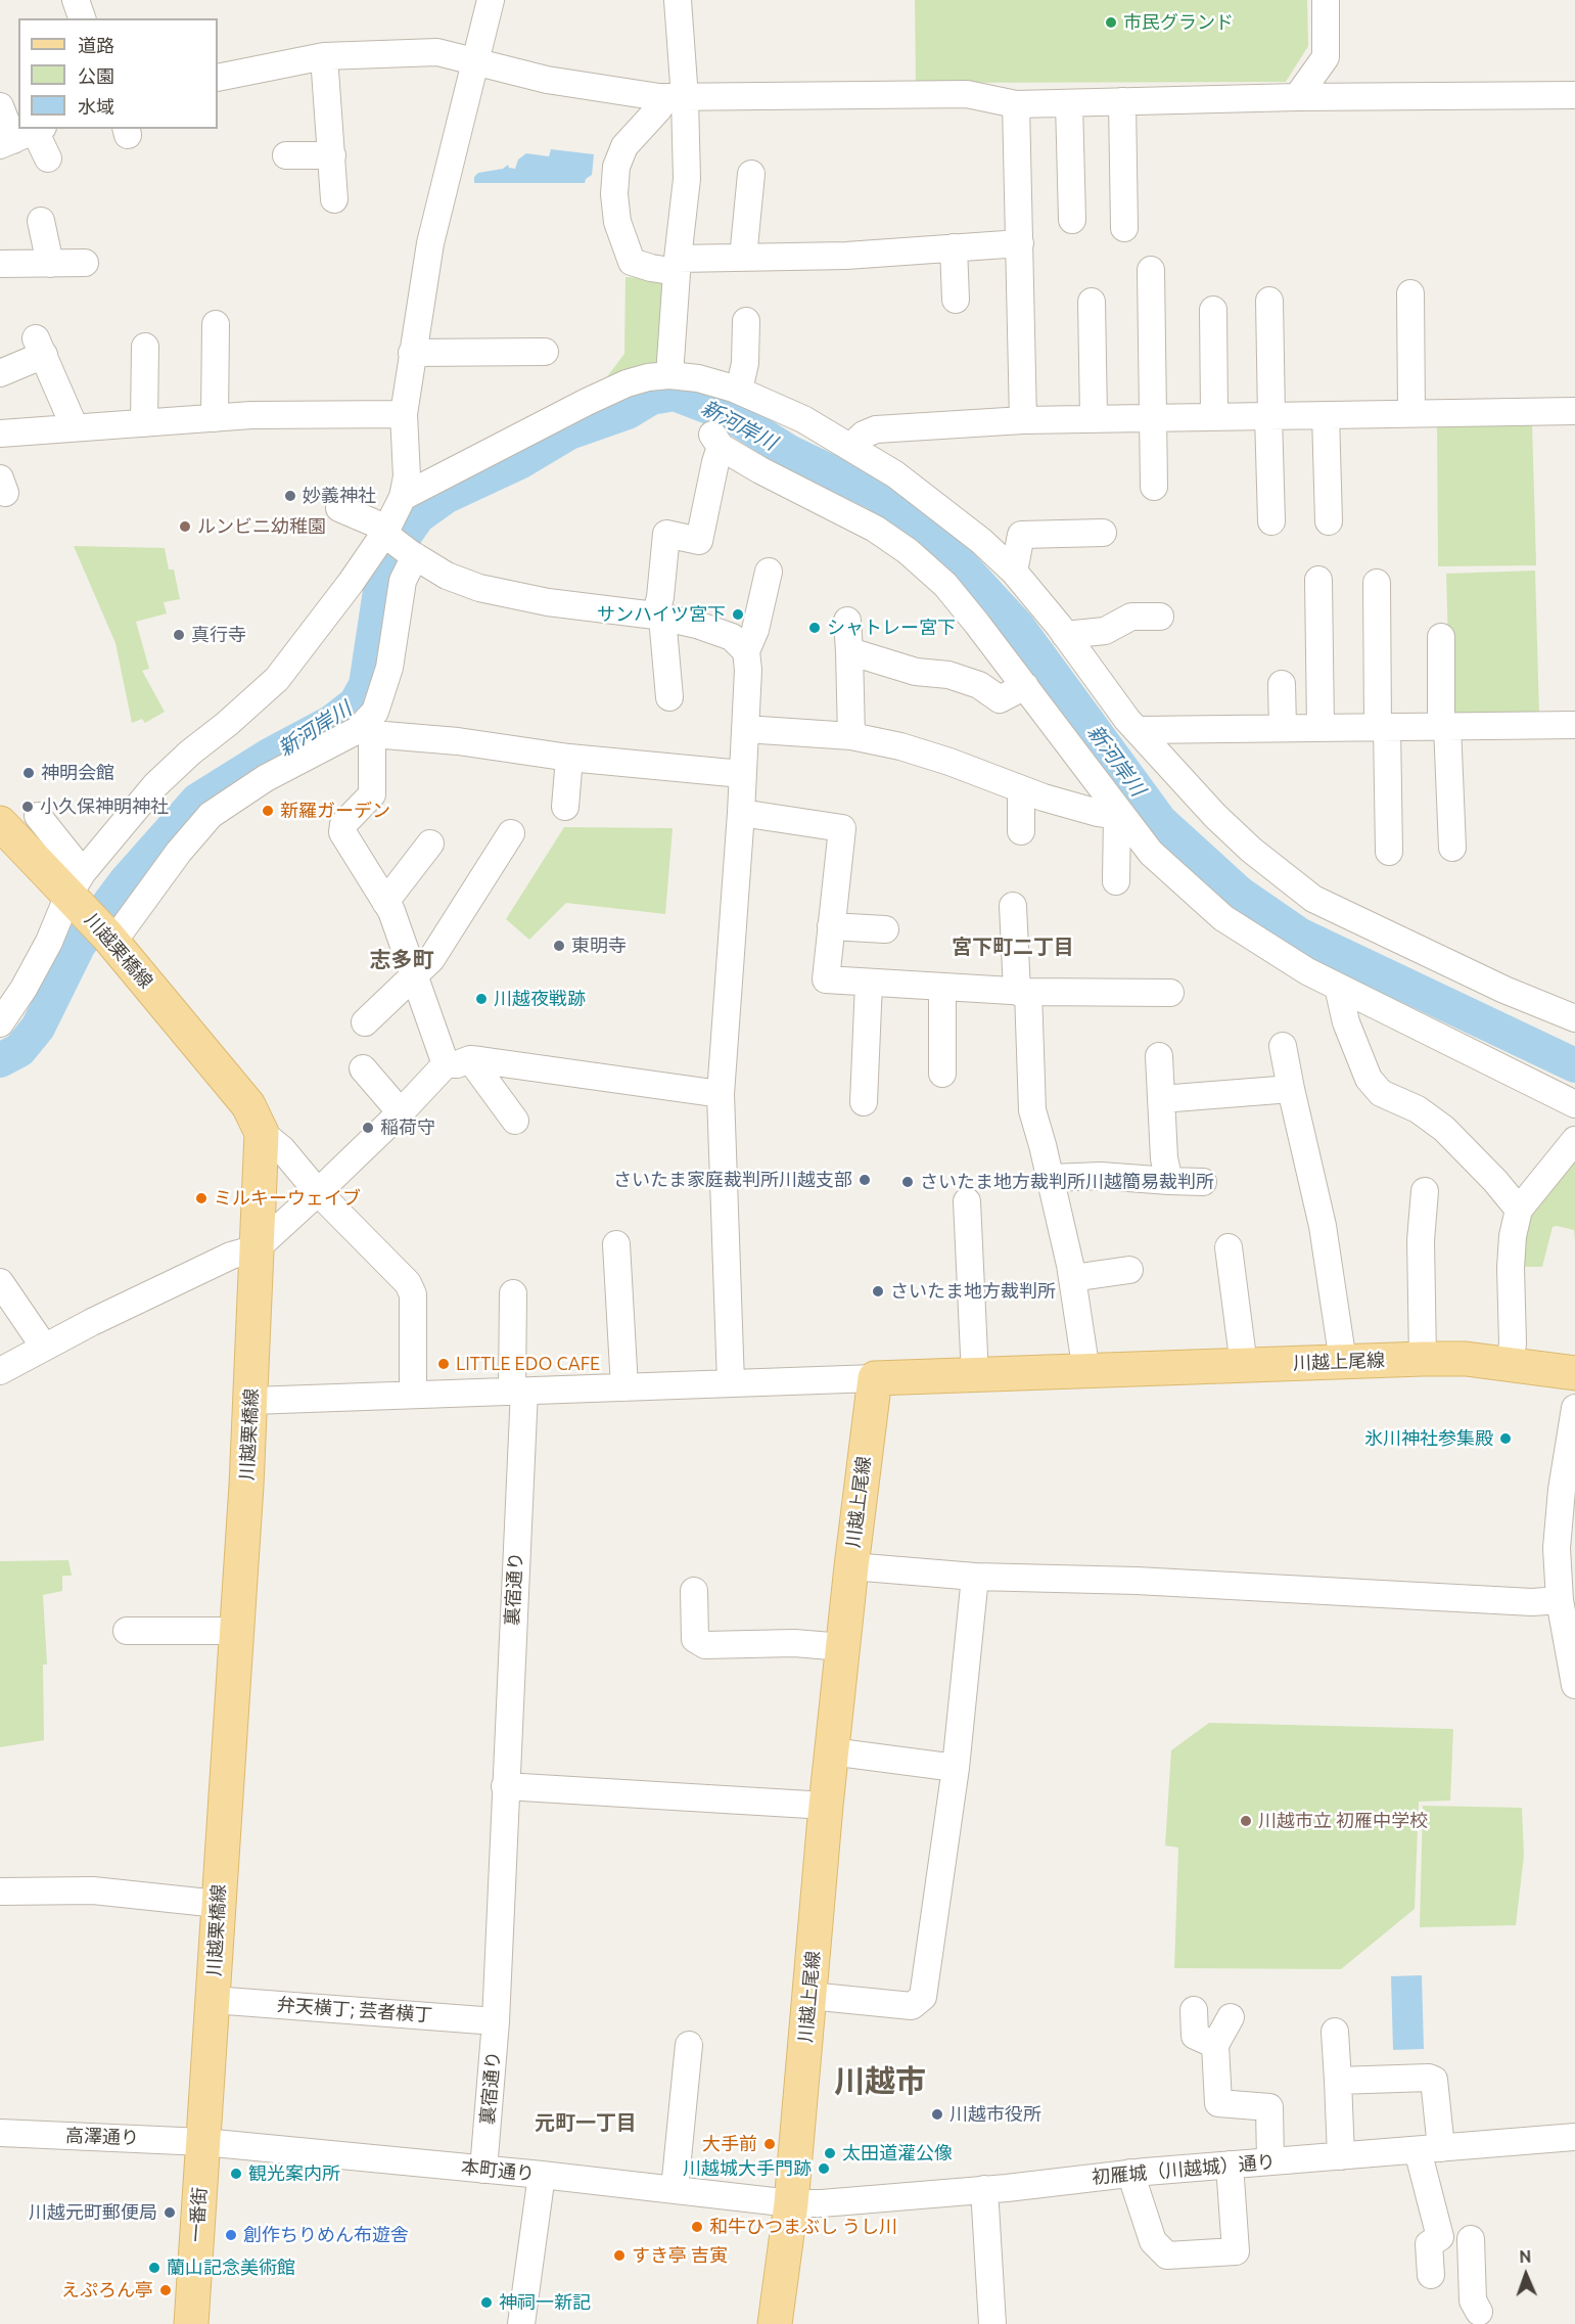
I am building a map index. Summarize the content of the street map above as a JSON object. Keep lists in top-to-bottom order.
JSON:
{
  "streets": {
    "main road": ["川越栗橋線", "川越上尾線", "一番街"],
    "street": [
      "裏宿通り",
      "弁天横丁; 芸者横丁",
      "高澤通り",
      "初雁城（川越城）通り",
      "本町通り"
    ]
  },
  "crossings": [
    ["川越栗橋線", "弁天横丁; 芸者横丁"],
    ["川越栗橋線", "高澤通り"],
    ["川越栗橋線", "本町通り"],
    ["川越栗橋線", "一番街"],
    ["川越上尾線", "初雁城（川越城）通り"],
    ["川越上尾線", "本町通り"],
    ["裏宿通り", "弁天横丁; 芸者横丁"],
    ["裏宿通り", "本町通り"],
    ["高澤通り", "本町通り"],
    ["高澤通り", "一番街"],
    ["初雁城（川越城）通り", "本町通り"],
    ["本町通り", "一番街"]
  ],
  "districts": [
    "宮下町二丁目",
    "志多町",
    "川越市",
    "元町一丁目"
  ],
  "water": ["新河岸川"],
  "places": [
    "市民グランド",
    "妙義神社",
    "ルンビニ幼稚園",
    "サンハイツ宮下",
    "シャトレー宮下",
    "真行寺",
    "神明会館",
    "小久保神明神社",
    "新羅ガーデン",
    "東明寺",
    "川越夜戦跡",
    "稲荷守",
    "さいたま家庭裁判所川越支部",
    "さいたま地方裁判所川越簡易裁判所",
    "ミルキーウェイブ",
    "さいたま地方裁判所",
    "LITTLE EDO CAFE",
    "氷川神社参集殿",
    "川越市立 初雁中学校",
    "川越市役所",
    "大手前",
    "太田道灌公像",
    "川越城大手門跡",
    "観光案内所",
    "川越元町郵便局",
    "和牛ひつまぶし うし川",
    "創作ちりめん布遊舎",
    "すき亭 吉寅",
    "蘭山記念美術館",
    "えぷろん亭",
    "神祠一新記"
  ],
  "legend": ["道路", "公園", "水域"],
  "north": "top"
}
